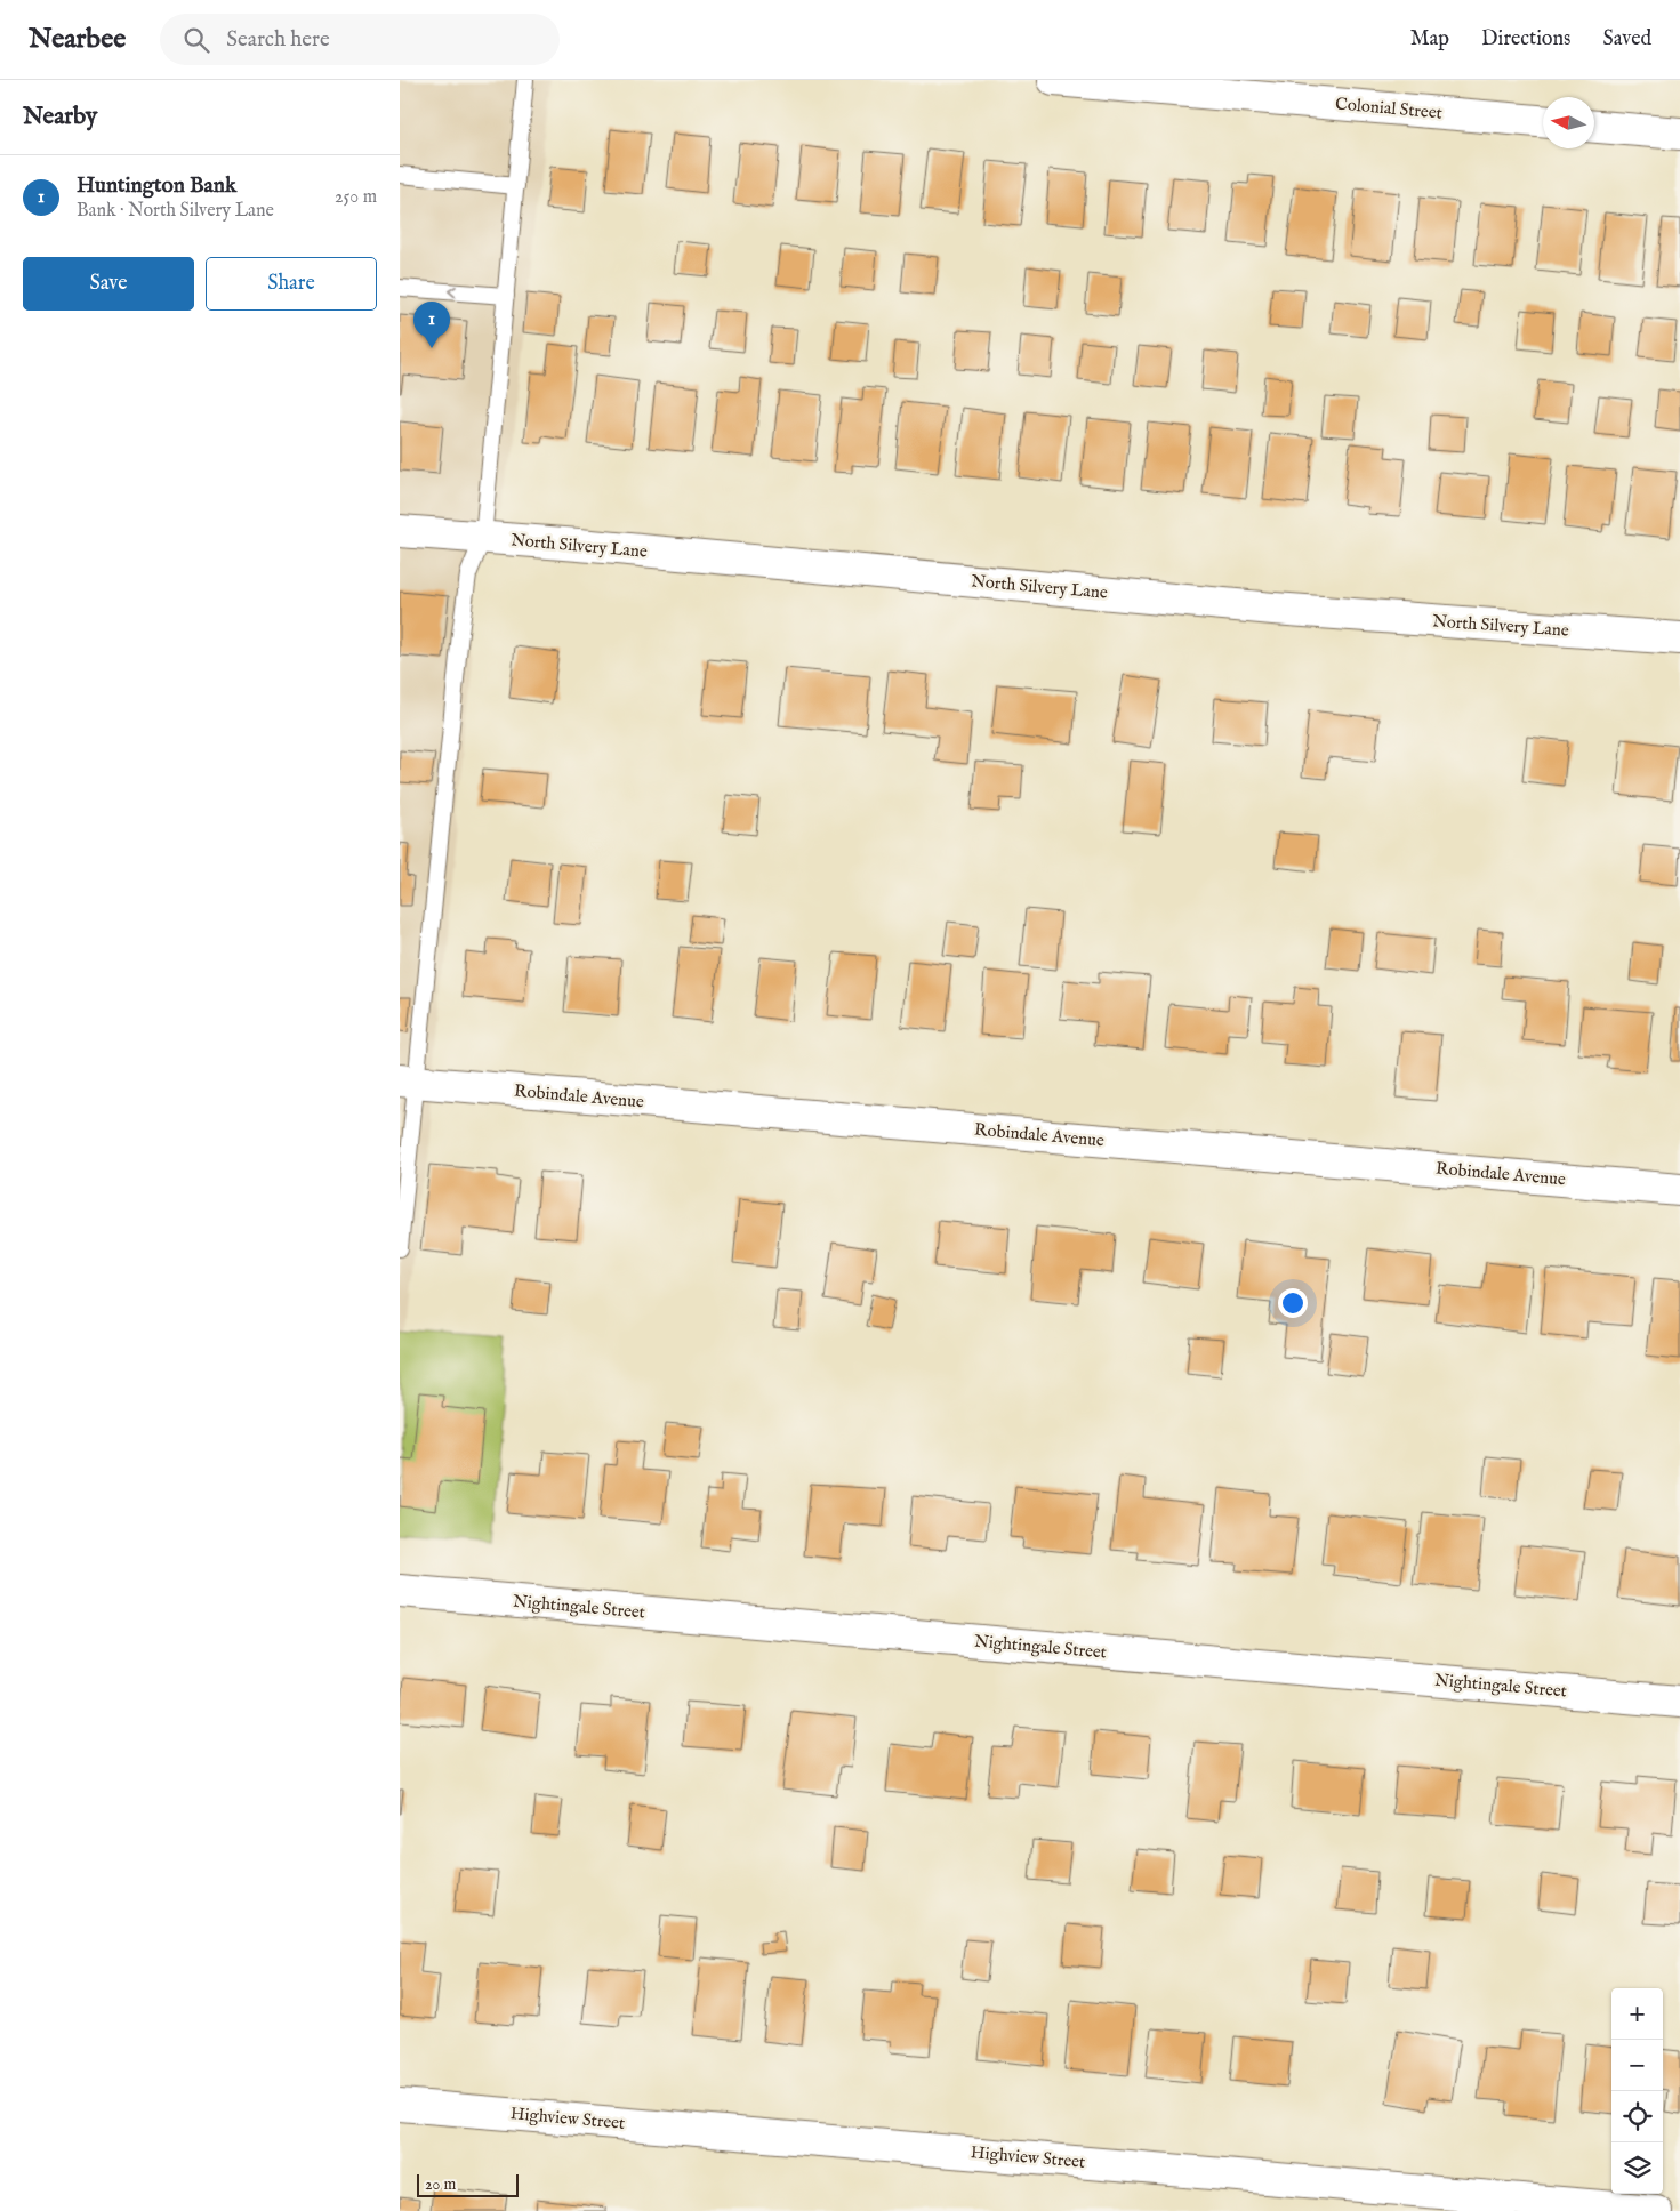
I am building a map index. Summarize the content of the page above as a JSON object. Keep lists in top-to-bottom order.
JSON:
{
  "streets": {
    "street": [
      "Colonial Street",
      "North Silvery Lane",
      "Robindale Avenue",
      "Nightingale Street",
      "Highview Street"
    ]
  },
  "scale_bar": "20 m",
  "north": "left",
  "page": {
    "header": "Nearbee",
    "search": "Search here",
    "nav": ["Map", "Directions", "Saved"],
    "heading": "Nearby",
    "list": [
      {
        "mark": "1",
        "name": "Huntington Bank",
        "note": "Bank · North Silvery Lane",
        "value": "250 m"
      }
    ],
    "buttons": ["Save", "Share"],
    "pins": "1",
    "map_buttons": ["+", "−"],
    "scale": "20 m"
  }
}
